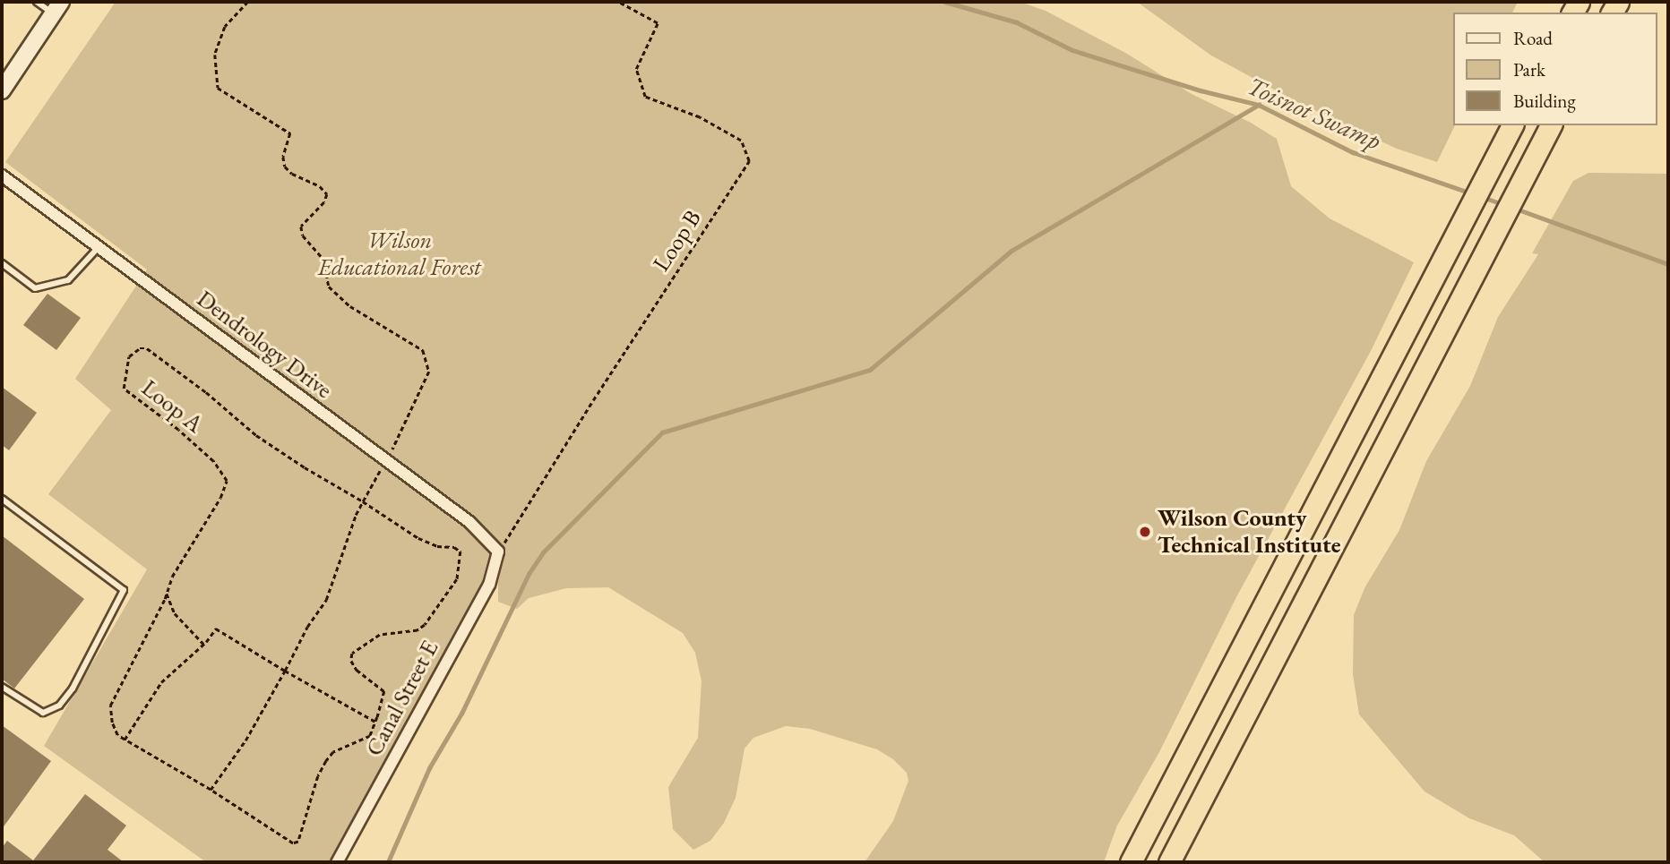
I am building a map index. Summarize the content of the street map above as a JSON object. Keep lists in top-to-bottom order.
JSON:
{
  "streets": {
    "street": ["Dendrology Drive", "Canal Street E"],
    "path": ["Loop B", "Loop A"]
  },
  "crossings": [
    ["Loop B", "Dendrology Drive"],
    ["Loop B", "Canal Street E"],
    ["Dendrology Drive", "Canal Street E"]
  ],
  "water": ["Toisnot Swamp"],
  "parks": ["Wilson Educational Forest"],
  "places": ["Wilson County Technical Institute"],
  "legend": ["Road", "Park", "Building"]
}
